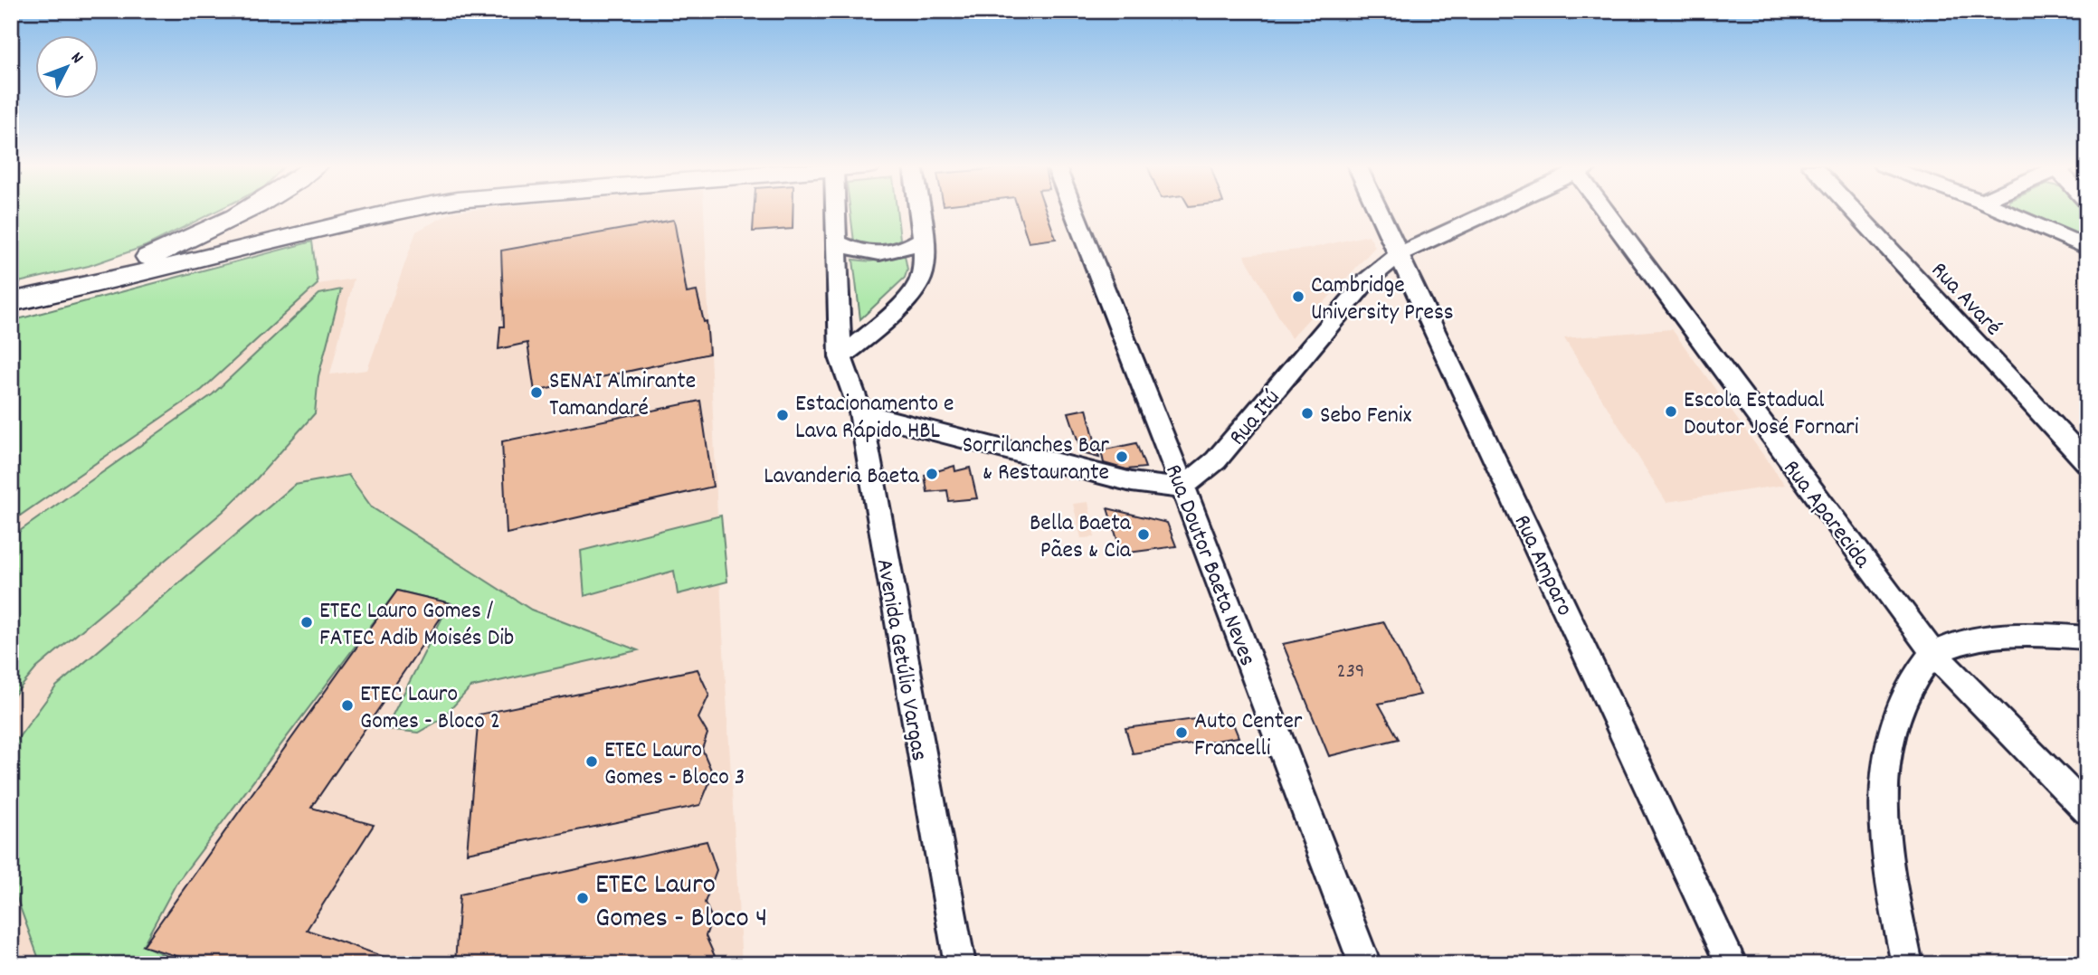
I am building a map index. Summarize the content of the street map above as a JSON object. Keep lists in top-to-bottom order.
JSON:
{
  "streets": {
    "street": [
      "Rua Avaré",
      "Rua Itú",
      "Rua Aparecida",
      "Rua Doutor Baeta Neves",
      "Rua Amparo",
      "Avenida Getúlio Vargas"
    ]
  },
  "crossings": [
    ["Rua Itú", "Rua Doutor Baeta Neves"],
    ["Rua Itú", "Rua Amparo"]
  ],
  "places": [
    "Cambridge University Press",
    "SENAI Almirante Tamandaré",
    "Escola Estadual Doutor José Fornari",
    "Sebo Fenix",
    "Estacionamento e Lava Rápido HBL",
    "Sorrilanches Bar & Restaurante",
    "Lavanderia Baeta",
    "Bella Baeta Pães & Cia",
    "ETEC Lauro Gomes / FATEC Adib Moisés Dib",
    "ETEC Lauro Gomes - Bloco 2",
    "Auto Center Francelli",
    "ETEC Lauro Gomes - Bloco 3",
    "ETEC Lauro Gomes - Bloco 4"
  ],
  "house_numbers": ["239"],
  "north": "top right"
}
